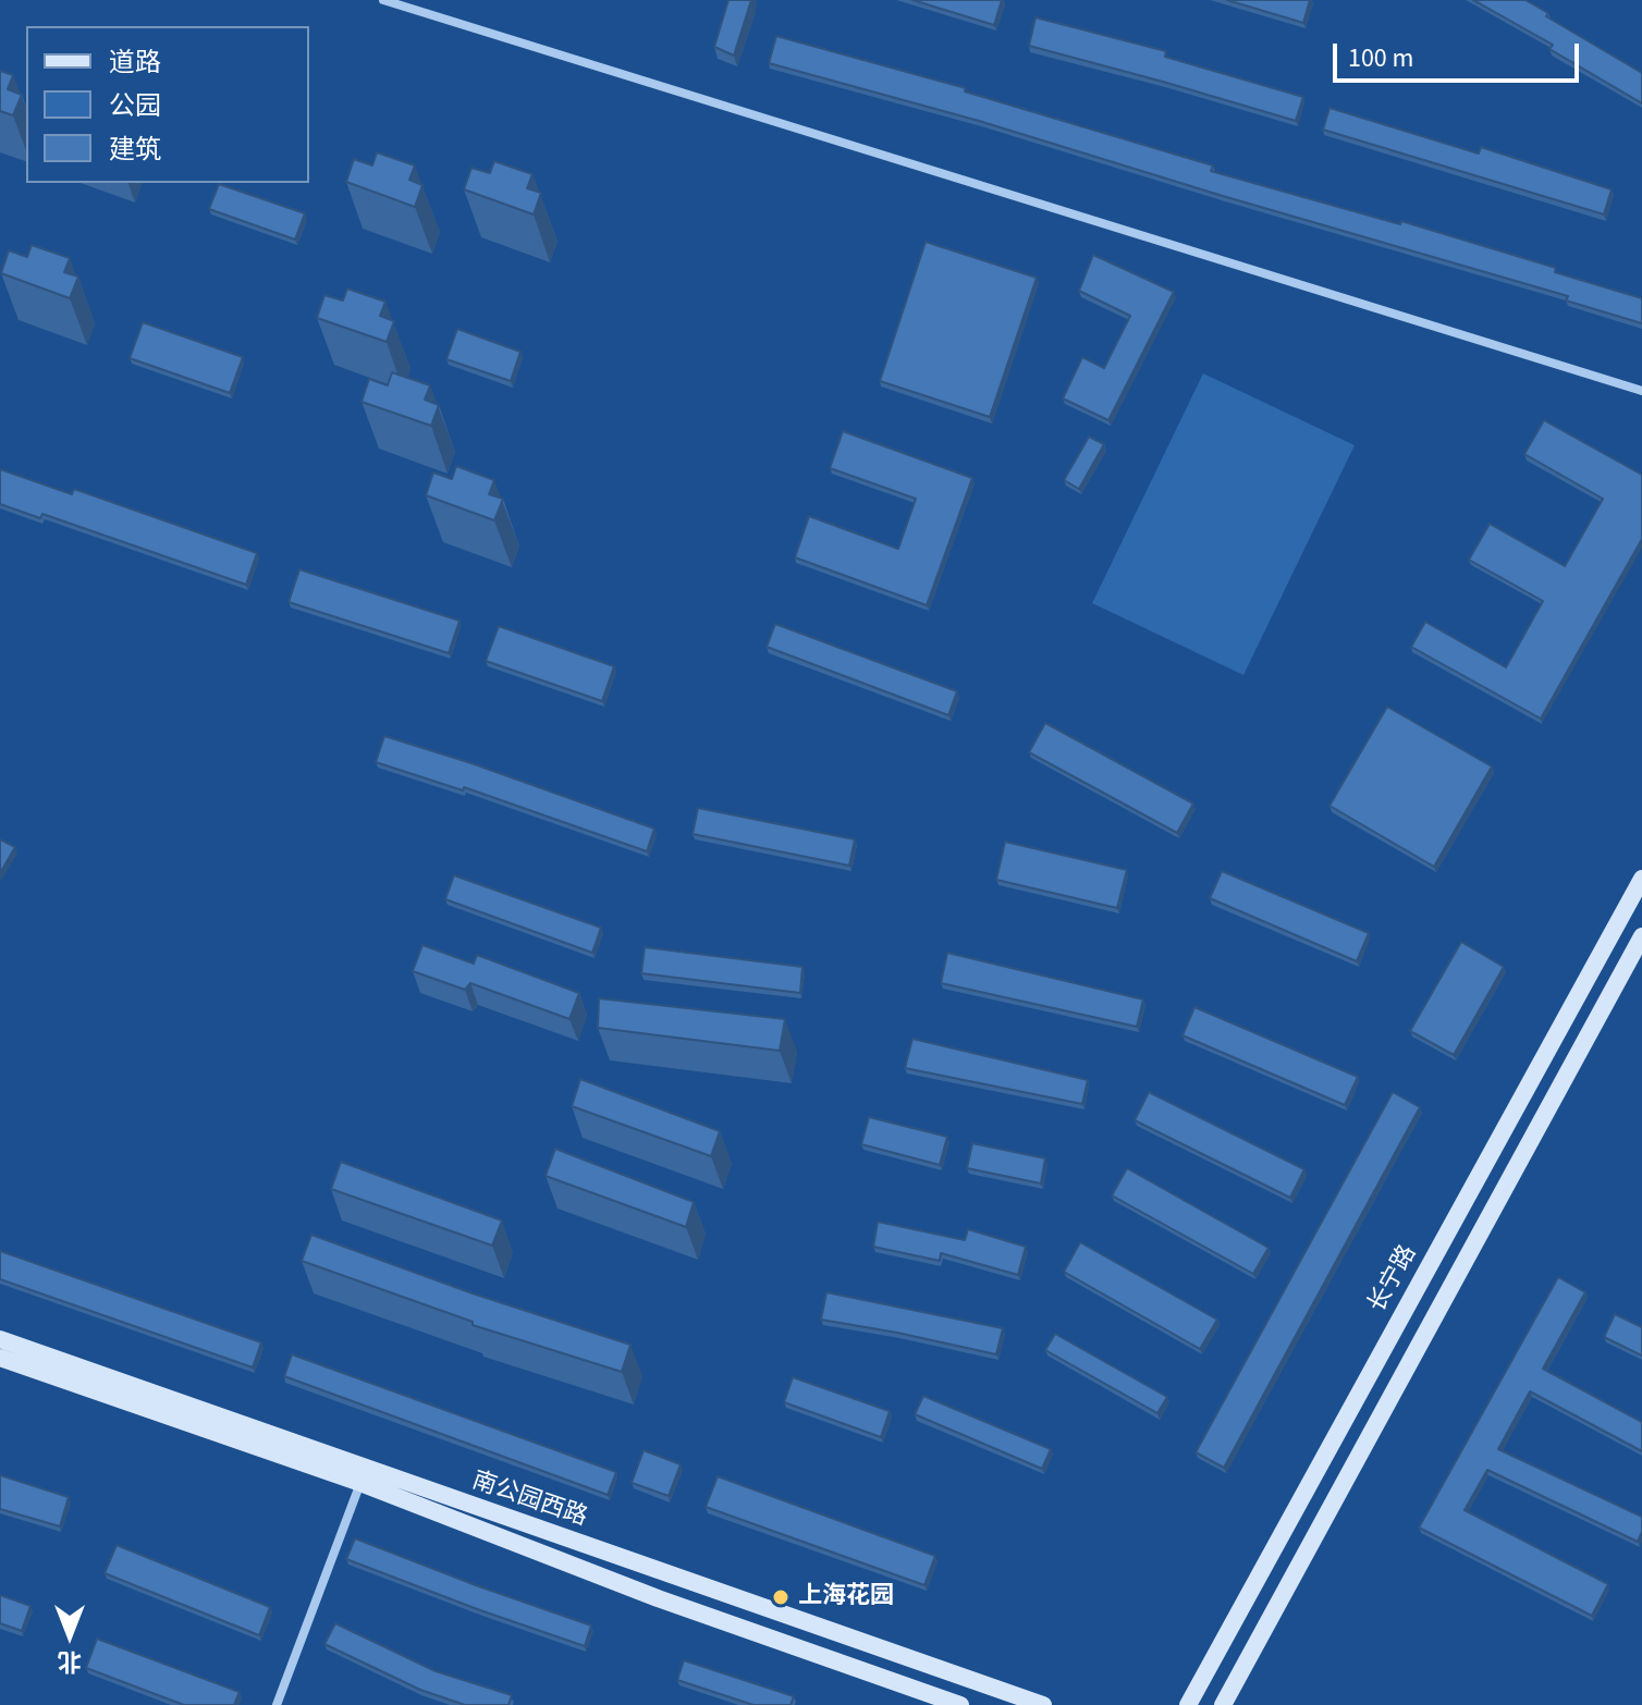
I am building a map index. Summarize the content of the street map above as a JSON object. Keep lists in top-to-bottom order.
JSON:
{
  "streets": {
    "main road": ["长宁路", "南公园西路"]
  },
  "places": ["上海花园"],
  "legend": ["道路", "公园", "建筑"],
  "scale_bar": "100 m",
  "north": "bottom"
}
